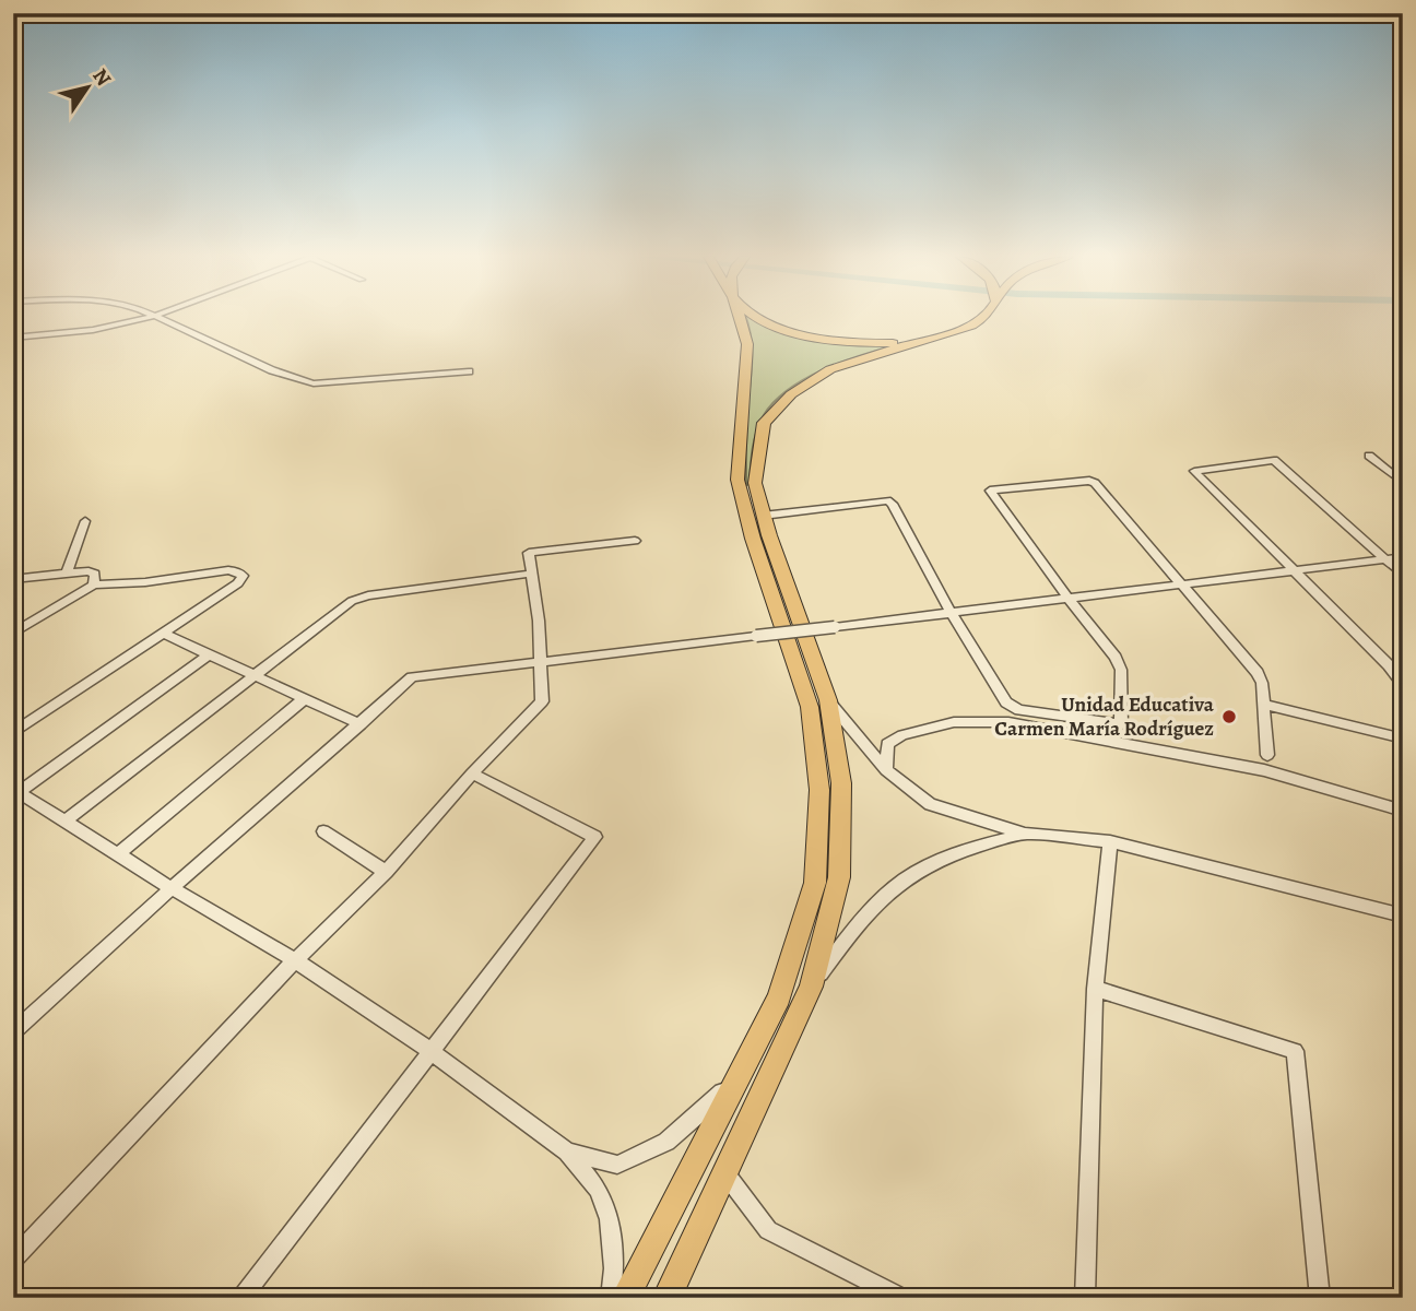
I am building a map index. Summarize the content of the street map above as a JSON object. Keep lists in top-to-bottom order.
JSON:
{
  "places": ["Unidad Educativa Carmen María Rodríguez"],
  "north": "top right"
}
